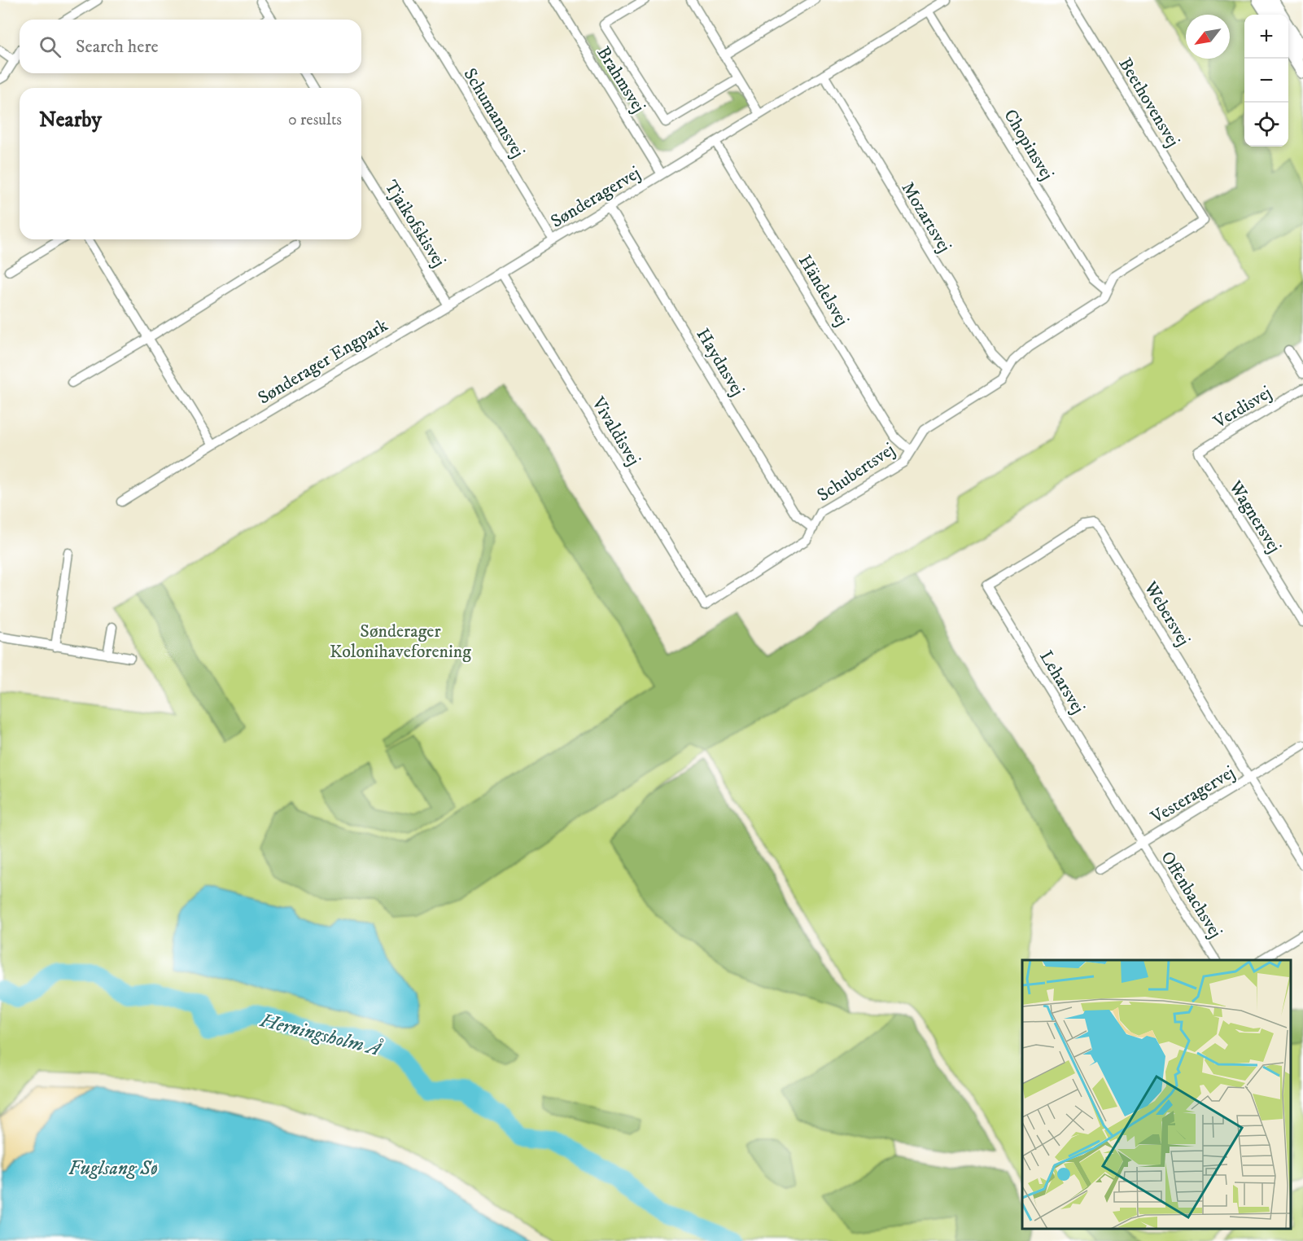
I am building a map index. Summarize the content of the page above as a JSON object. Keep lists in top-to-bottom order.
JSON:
{
  "streets": {
    "street": [
      "Brahmsvej",
      "Beethovensvej",
      "Schumannsvej",
      "Chopinsvej",
      "Sønderagervej",
      "Mozartsvej",
      "Tjaikofskisvej",
      "Händelsvej",
      "Sønderager Engpark",
      "Haydnsvej",
      "Verdisvej",
      "Vivaldisvej",
      "Schubertsvej",
      "Wagnersvej",
      "Webersvej",
      "Leharsvej",
      "Vesteragervej",
      "Offenbachsvej"
    ]
  },
  "crossings": [
    ["Brahmsvej", "Sønderagervej"],
    ["Beethovensvej", "Schubertsvej"],
    ["Schumannsvej", "Sønderagervej"],
    ["Chopinsvej", "Sønderagervej"],
    ["Chopinsvej", "Schubertsvej"],
    ["Sønderagervej", "Mozartsvej"],
    ["Sønderagervej", "Tjaikofskisvej"],
    ["Sønderagervej", "Händelsvej"],
    ["Sønderagervej", "Sønderager Engpark"],
    ["Sønderagervej", "Haydnsvej"],
    ["Sønderagervej", "Vivaldisvej"],
    ["Mozartsvej", "Schubertsvej"],
    ["Tjaikofskisvej", "Sønderager Engpark"],
    ["Händelsvej", "Schubertsvej"],
    ["Haydnsvej", "Schubertsvej"],
    ["Verdisvej", "Wagnersvej"],
    ["Vivaldisvej", "Schubertsvej"],
    ["Webersvej", "Leharsvej"],
    ["Webersvej", "Vesteragervej"],
    ["Leharsvej", "Vesteragervej"],
    ["Leharsvej", "Offenbachsvej"],
    ["Vesteragervej", "Offenbachsvej"]
  ],
  "water": ["Herningsholm Å", "Fuglsang Sø"],
  "parks": ["Sønderager Kolonihaveforening"],
  "north": "bottom left",
  "page": {
    "map_buttons": ["+", "−"],
    "search": "Search here",
    "heading": ["Nearby", "0 results"]
  }
}
